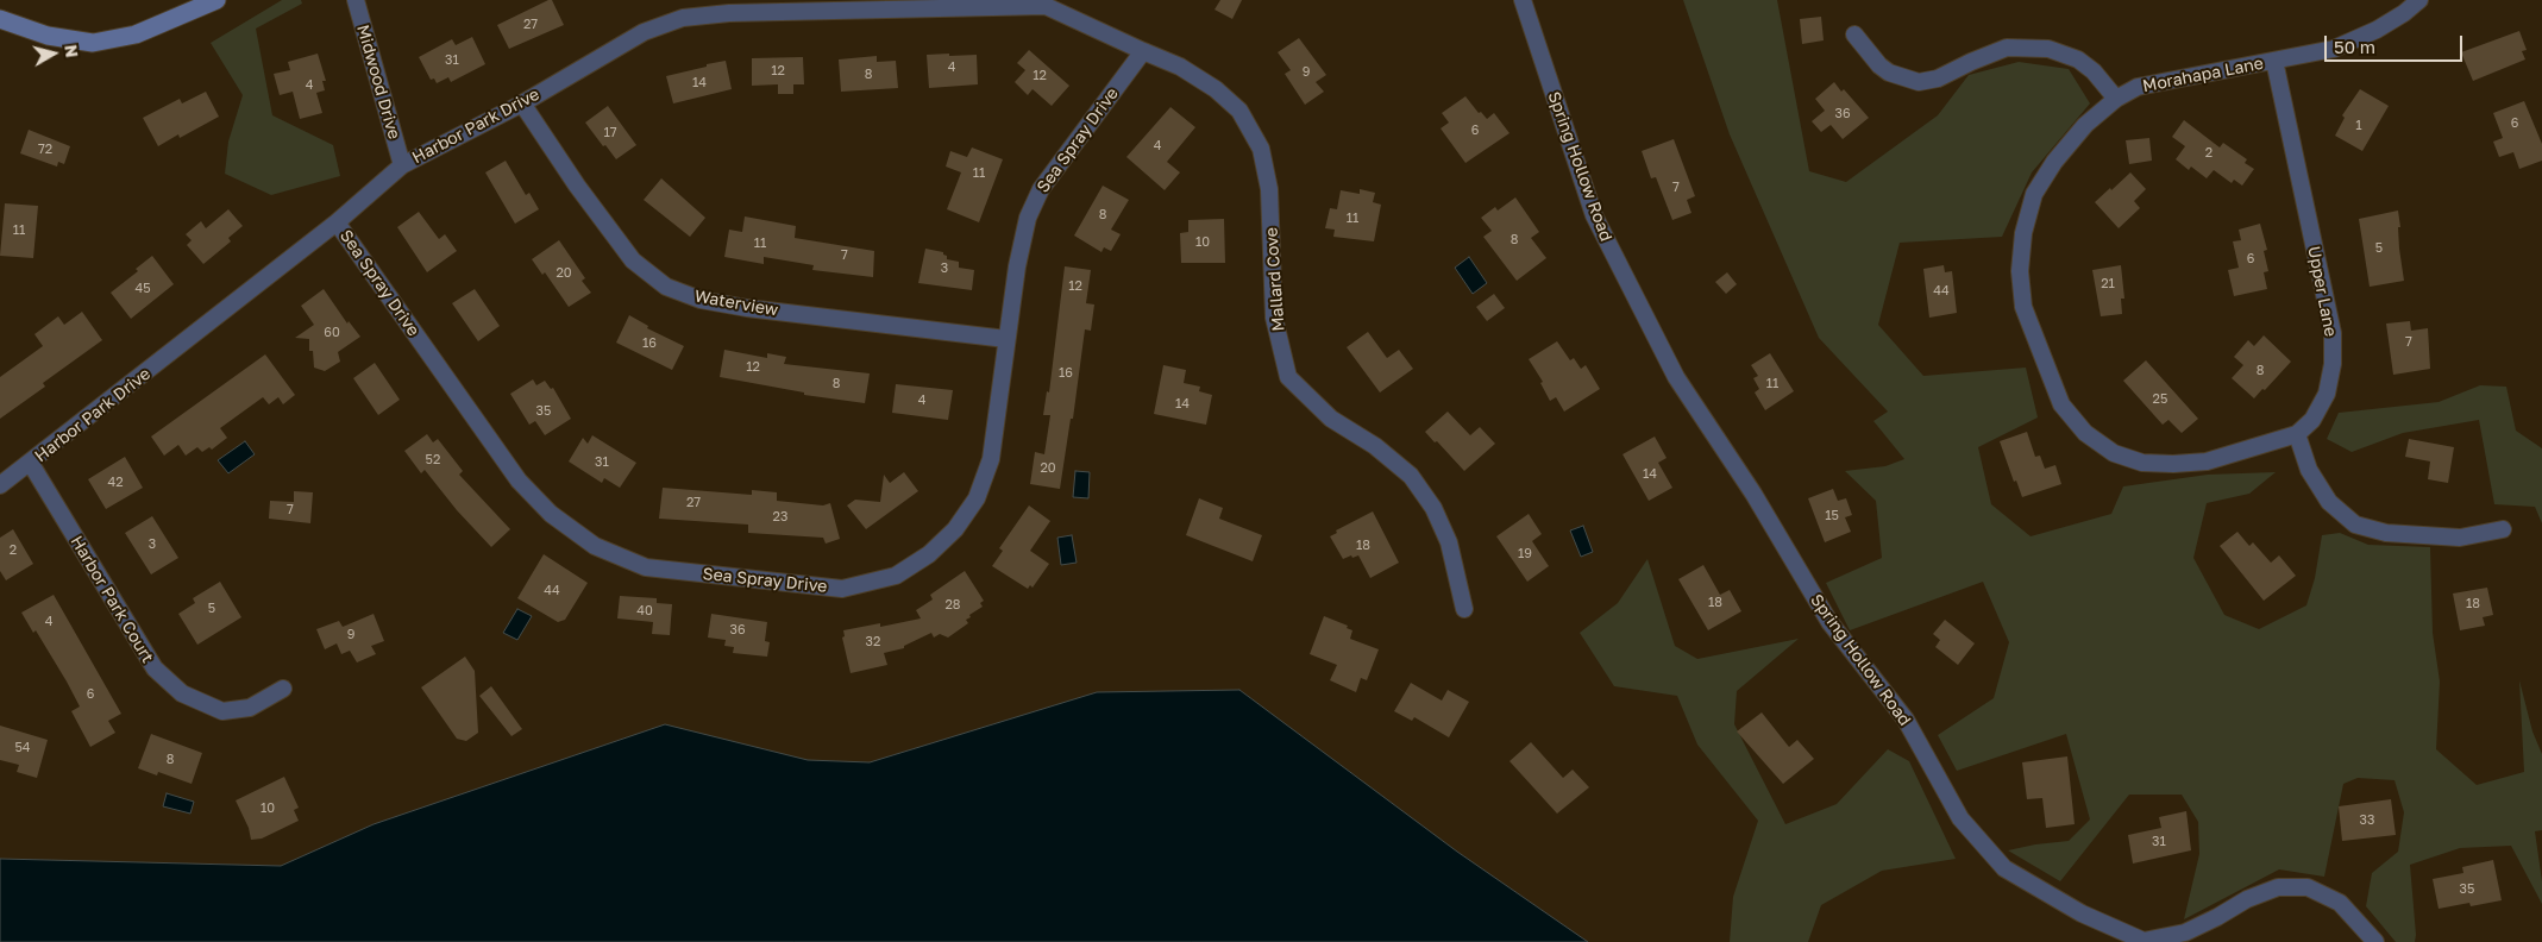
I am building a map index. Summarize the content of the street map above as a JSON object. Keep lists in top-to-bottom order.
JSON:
{
  "streets": {
    "street": [
      "Morahapa Lane",
      "Midwood Drive",
      "Harbor Park Drive",
      "Sea Spray Drive",
      "Spring Hollow Road",
      "Mallard Cove",
      "Upper Lane",
      "Waterview",
      "Harbor Park Court"
    ]
  },
  "crossings": [
    ["Morahapa Lane", "Upper Lane"],
    ["Midwood Drive", "Harbor Park Drive"],
    ["Harbor Park Drive", "Sea Spray Drive"],
    ["Harbor Park Drive", "Mallard Cove"],
    ["Harbor Park Drive", "Waterview"],
    ["Harbor Park Drive", "Harbor Park Court"],
    ["Sea Spray Drive", "Mallard Cove"],
    ["Sea Spray Drive", "Waterview"]
  ],
  "house_numbers": [
    "27",
    "31",
    "4",
    "12",
    "9",
    "8",
    "12",
    "14",
    "4",
    "36",
    "6",
    "1",
    "6",
    "17",
    "4",
    "72",
    "2",
    "11",
    "7",
    "8",
    "11",
    "11",
    "8",
    "10",
    "11",
    "5",
    "7",
    "6",
    "3",
    "20",
    "21",
    "12",
    "45",
    "44",
    "60",
    "7",
    "16",
    "12",
    "8",
    "16",
    "8",
    "11",
    "25",
    "4",
    "14",
    "35",
    "52",
    "31",
    "20",
    "14",
    "42",
    "27",
    "7",
    "15",
    "23",
    "3",
    "18",
    "2",
    "19",
    "44",
    "18",
    "18",
    "28",
    "5",
    "40",
    "4",
    "36",
    "9",
    "32",
    "6",
    "54",
    "8",
    "10",
    "33",
    "31",
    "35"
  ],
  "scale_bar": "50 m",
  "north": "right"
}
